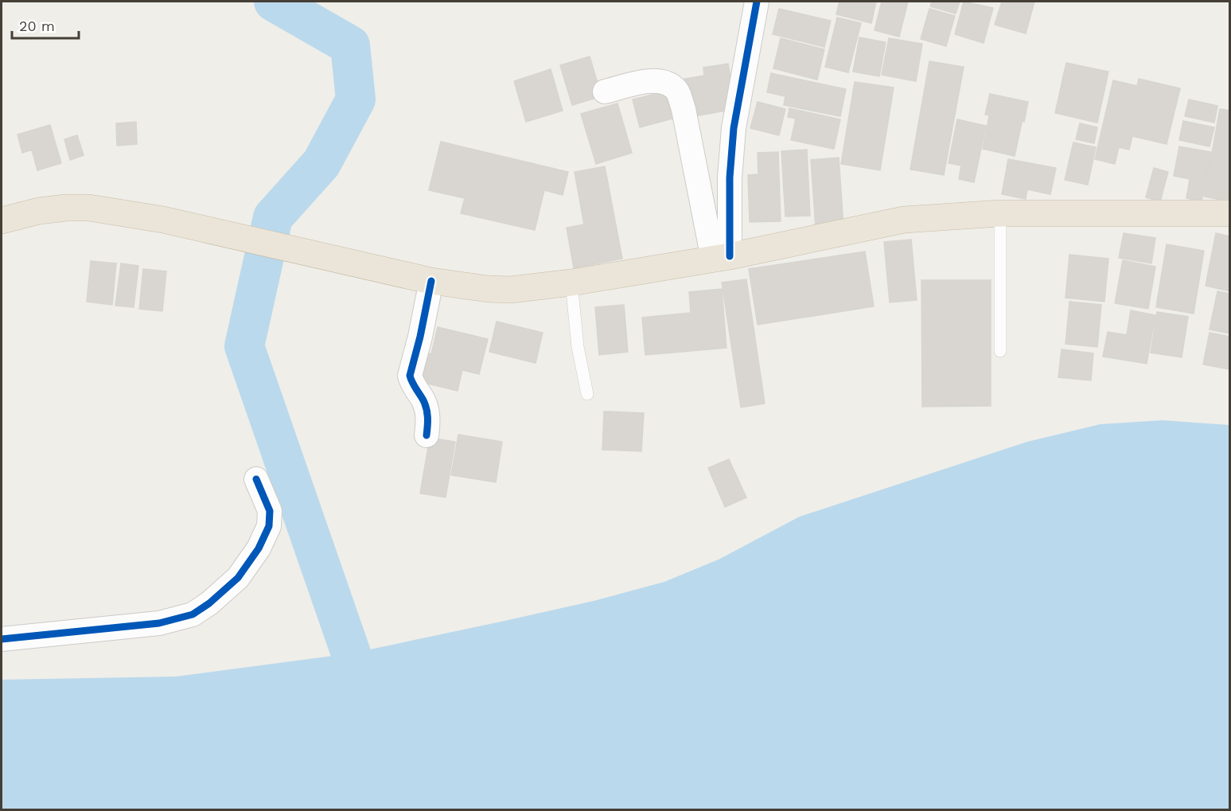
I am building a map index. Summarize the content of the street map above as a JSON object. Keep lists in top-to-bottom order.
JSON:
{
  "scale_bar": "20 m"
}
